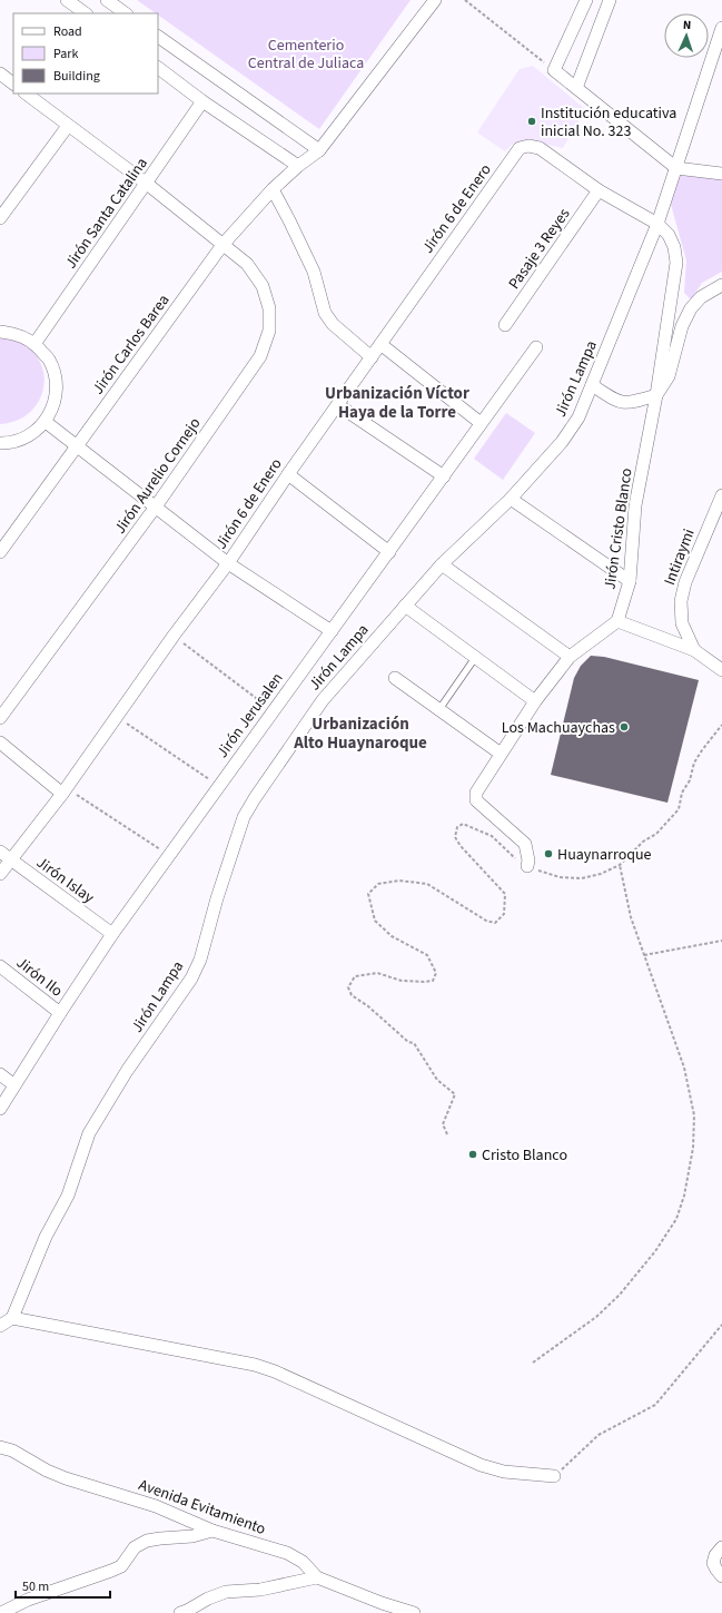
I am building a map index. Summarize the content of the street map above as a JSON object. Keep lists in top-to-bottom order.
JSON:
{
  "streets": {
    "street": [
      "Jirón 6 de Enero",
      "Jirón Santa Catalina",
      "Pasaje 3 Reyes",
      "Jirón Carlos Barea",
      "Jirón Lampa",
      "Jirón Aurelio Cornejo",
      "Jirón Cristo Blanco",
      "Intiraymi",
      "Jirón Jerusalen",
      "Jirón Islay",
      "Jirón Ilo",
      "Avenida Evitamiento"
    ]
  },
  "crossings": [
    ["Jirón 6 de Enero", "Pasaje 3 Reyes"],
    ["Jirón 6 de Enero", "Jirón Islay"],
    ["Jirón Santa Catalina", "Jirón Aurelio Cornejo"],
    ["Jirón Carlos Barea", "Jirón Aurelio Cornejo"],
    ["Jirón Lampa", "Jirón Cristo Blanco"],
    ["Jirón Jerusalen", "Jirón Islay"],
    ["Jirón Jerusalen", "Jirón Ilo"]
  ],
  "districts": ["Urbanización Víctor Haya de la Torre", "Urbanización Alto Huaynaroque"],
  "parks": ["Cementerio Central de Juliaca"],
  "places": [
    "Institución educativa inicial No. 323",
    "Los Machuaychas",
    "Huaynarroque",
    "Cristo Blanco"
  ],
  "legend": ["Road", "Park", "Building"],
  "scale_bar": "50 m",
  "north": "top"
}
